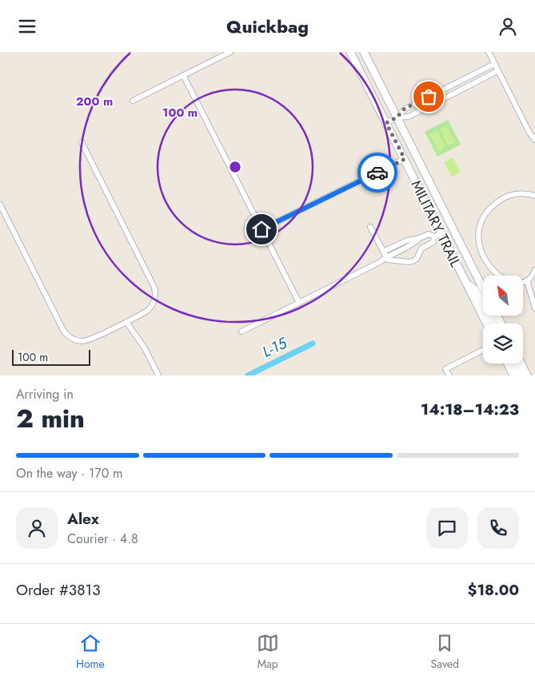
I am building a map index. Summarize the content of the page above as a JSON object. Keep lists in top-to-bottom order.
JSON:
{
  "streets": {
    "main road": ["MILITARY TRAIL"]
  },
  "water": ["L-15"],
  "scale_bar": "100 m",
  "north": "top left",
  "page": {
    "header": "Quickbag",
    "scale": "100 m",
    "heading": ["2 min", "Arriving in", "14:18–14:23"],
    "panel": [
      "Alex",
      "Courier · 4.8",
      "Order #3813",
      "$18.00"
    ],
    "bar": "On the way · 170 m",
    "tabs": ["Home", "Map", "Saved"]
  },
  "rings": ["200 m", "100 m"]
}
